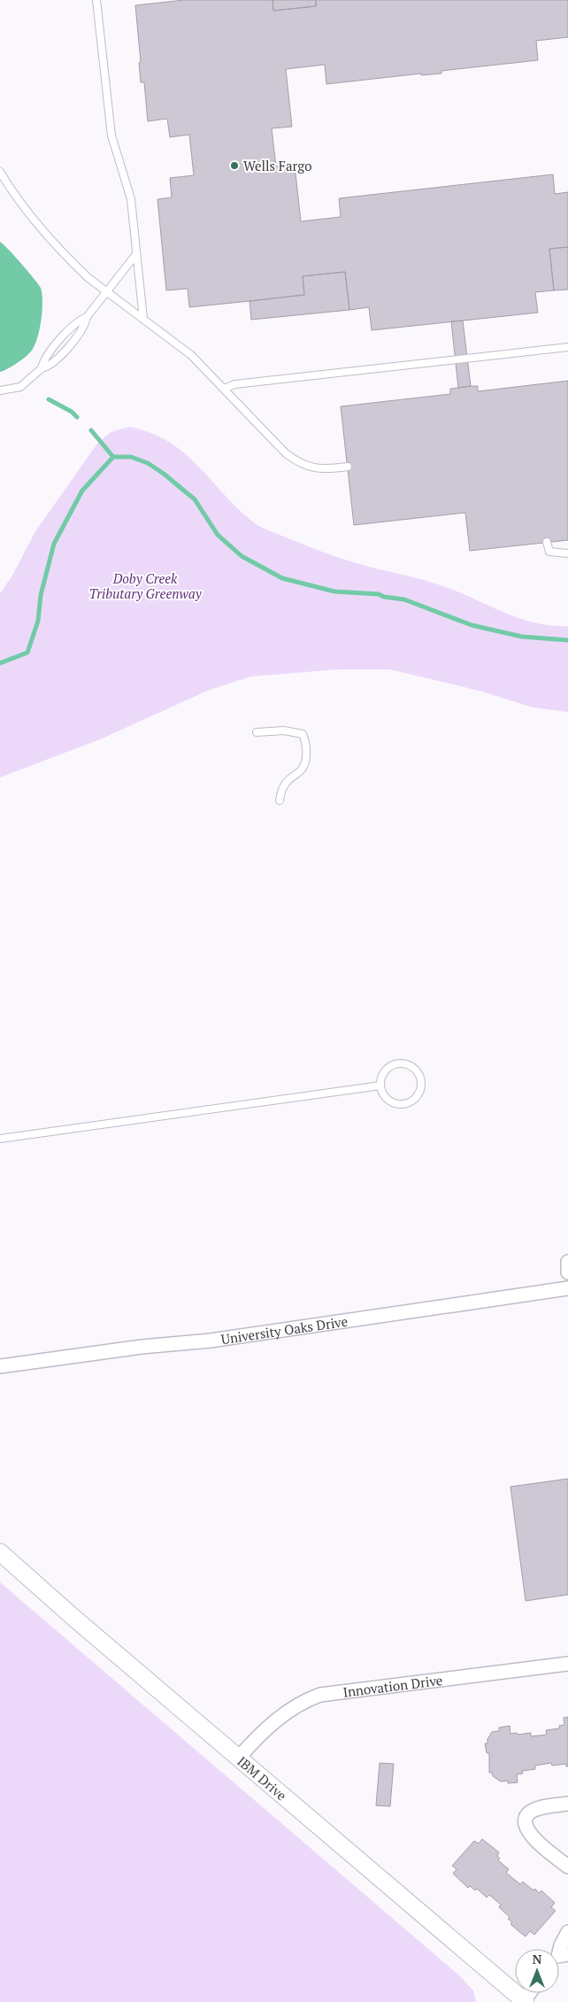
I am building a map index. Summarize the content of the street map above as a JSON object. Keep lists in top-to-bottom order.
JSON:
{
  "streets": {
    "street": ["University Oaks Drive", "Innovation Drive", "IBM Drive"]
  },
  "crossings": [
    ["Innovation Drive", "IBM Drive"]
  ],
  "parks": ["Doby Creek Tributary Greenway"],
  "places": ["Wells Fargo"],
  "north": "top"
}
